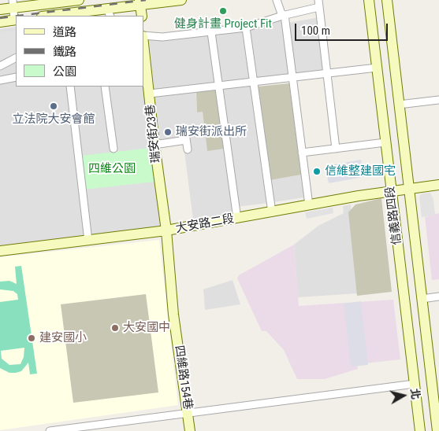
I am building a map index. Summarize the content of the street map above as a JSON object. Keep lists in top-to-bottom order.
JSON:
{
  "streets": {
    "main road": [
      "瑞安街23巷",
      "信義路四段",
      "大安路二段",
      "四維路154巷"
    ]
  },
  "crossings": [
    ["瑞安街23巷", "大安路二段"],
    ["瑞安街23巷", "四維路154巷"],
    ["信義路四段", "大安路二段"],
    ["大安路二段", "四維路154巷"]
  ],
  "parks": ["四維公園"],
  "places": [
    "健身計畫 Project Fit",
    "立法院大安會館",
    "瑞安街派出所",
    "信維整建國宅",
    "大安國中",
    "建安國小"
  ],
  "legend": ["道路", "鐵路", "公園"],
  "scale_bar": "100 m",
  "north": "right"
}
